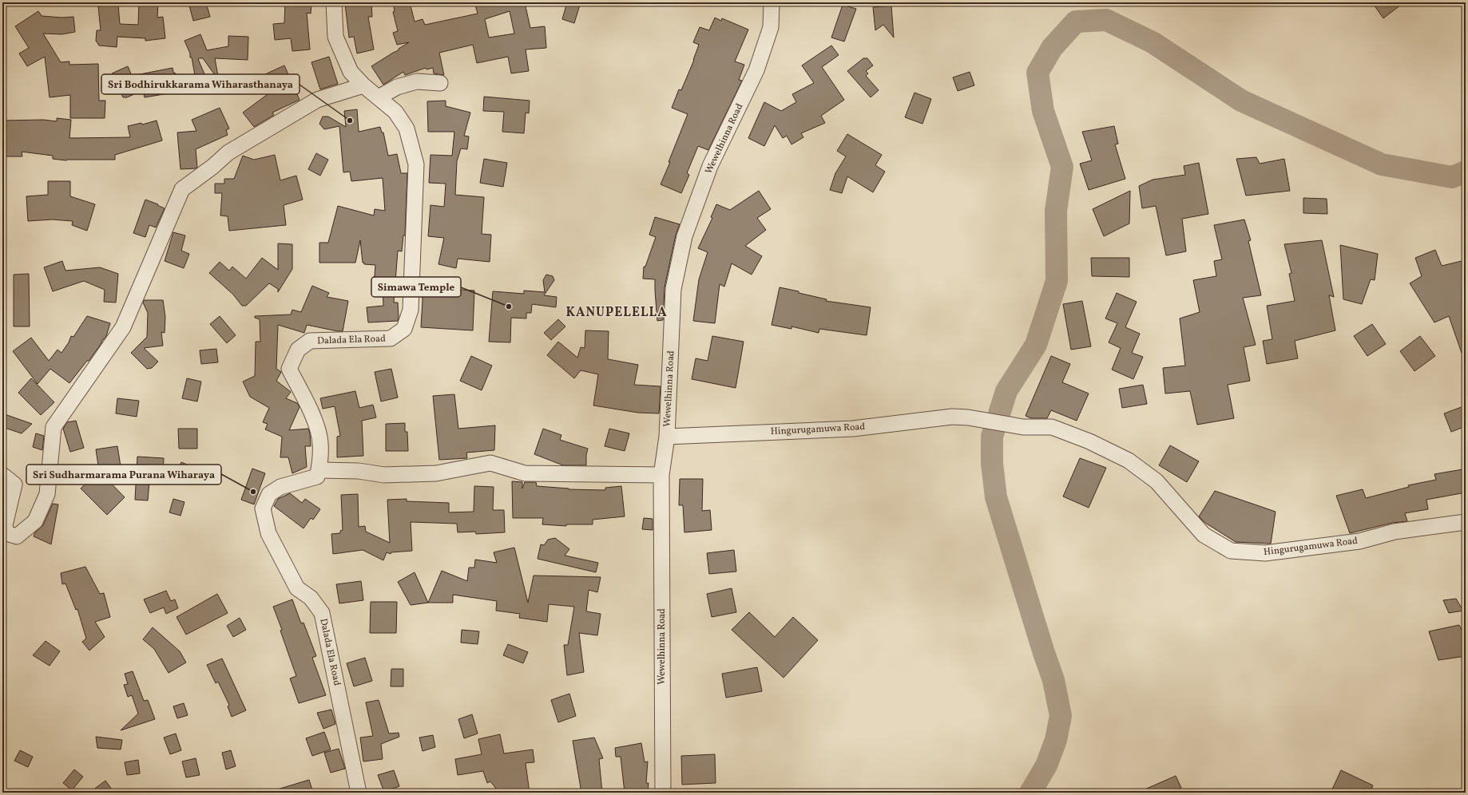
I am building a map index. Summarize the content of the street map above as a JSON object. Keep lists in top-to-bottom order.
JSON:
{
  "streets": {
    "street": ["Wewelhinna Road", "Dalada Ela Road", "Hingurugamuwa Road"]
  },
  "crossings": [
    ["Wewelhinna Road", "Hingurugamuwa Road"]
  ],
  "districts": ["KANUPELELLA"],
  "places": ["Sri Bodhirukkarama Wiharasthanaya", "Simawa Temple", "Sri Sudharmarama Purana Wiharaya"]
}
